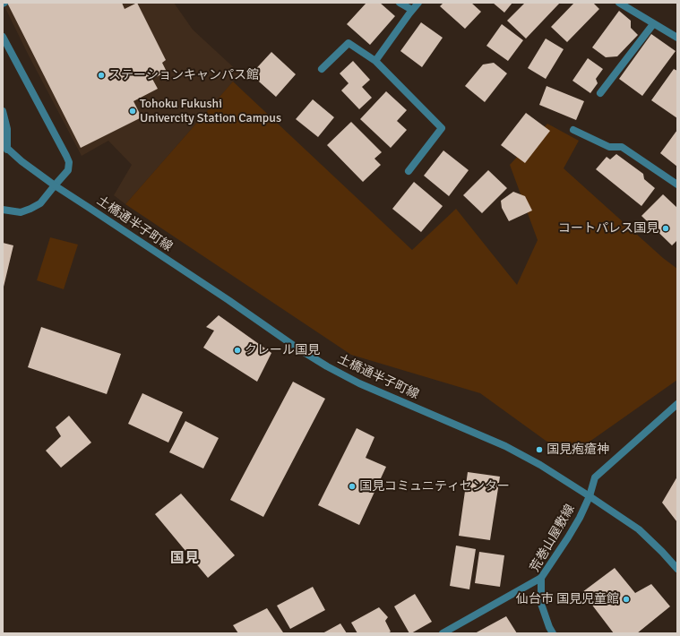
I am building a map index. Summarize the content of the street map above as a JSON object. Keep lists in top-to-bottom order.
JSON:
{
  "streets": {
    "street": ["土橋通半子町線", "荒巻山屋敷線"]
  },
  "crossings": [
    ["土橋通半子町線", "荒巻山屋敷線"]
  ],
  "districts": ["国見"],
  "places": [
    "ステーションキャンパス館",
    "Tohoku Fukushi Univercity Station Campus",
    "コートパレス国見",
    "クレール国見",
    "国見疱瘡神",
    "国見コミュニティセンター",
    "仙台市 国見児童館"
  ]
}
